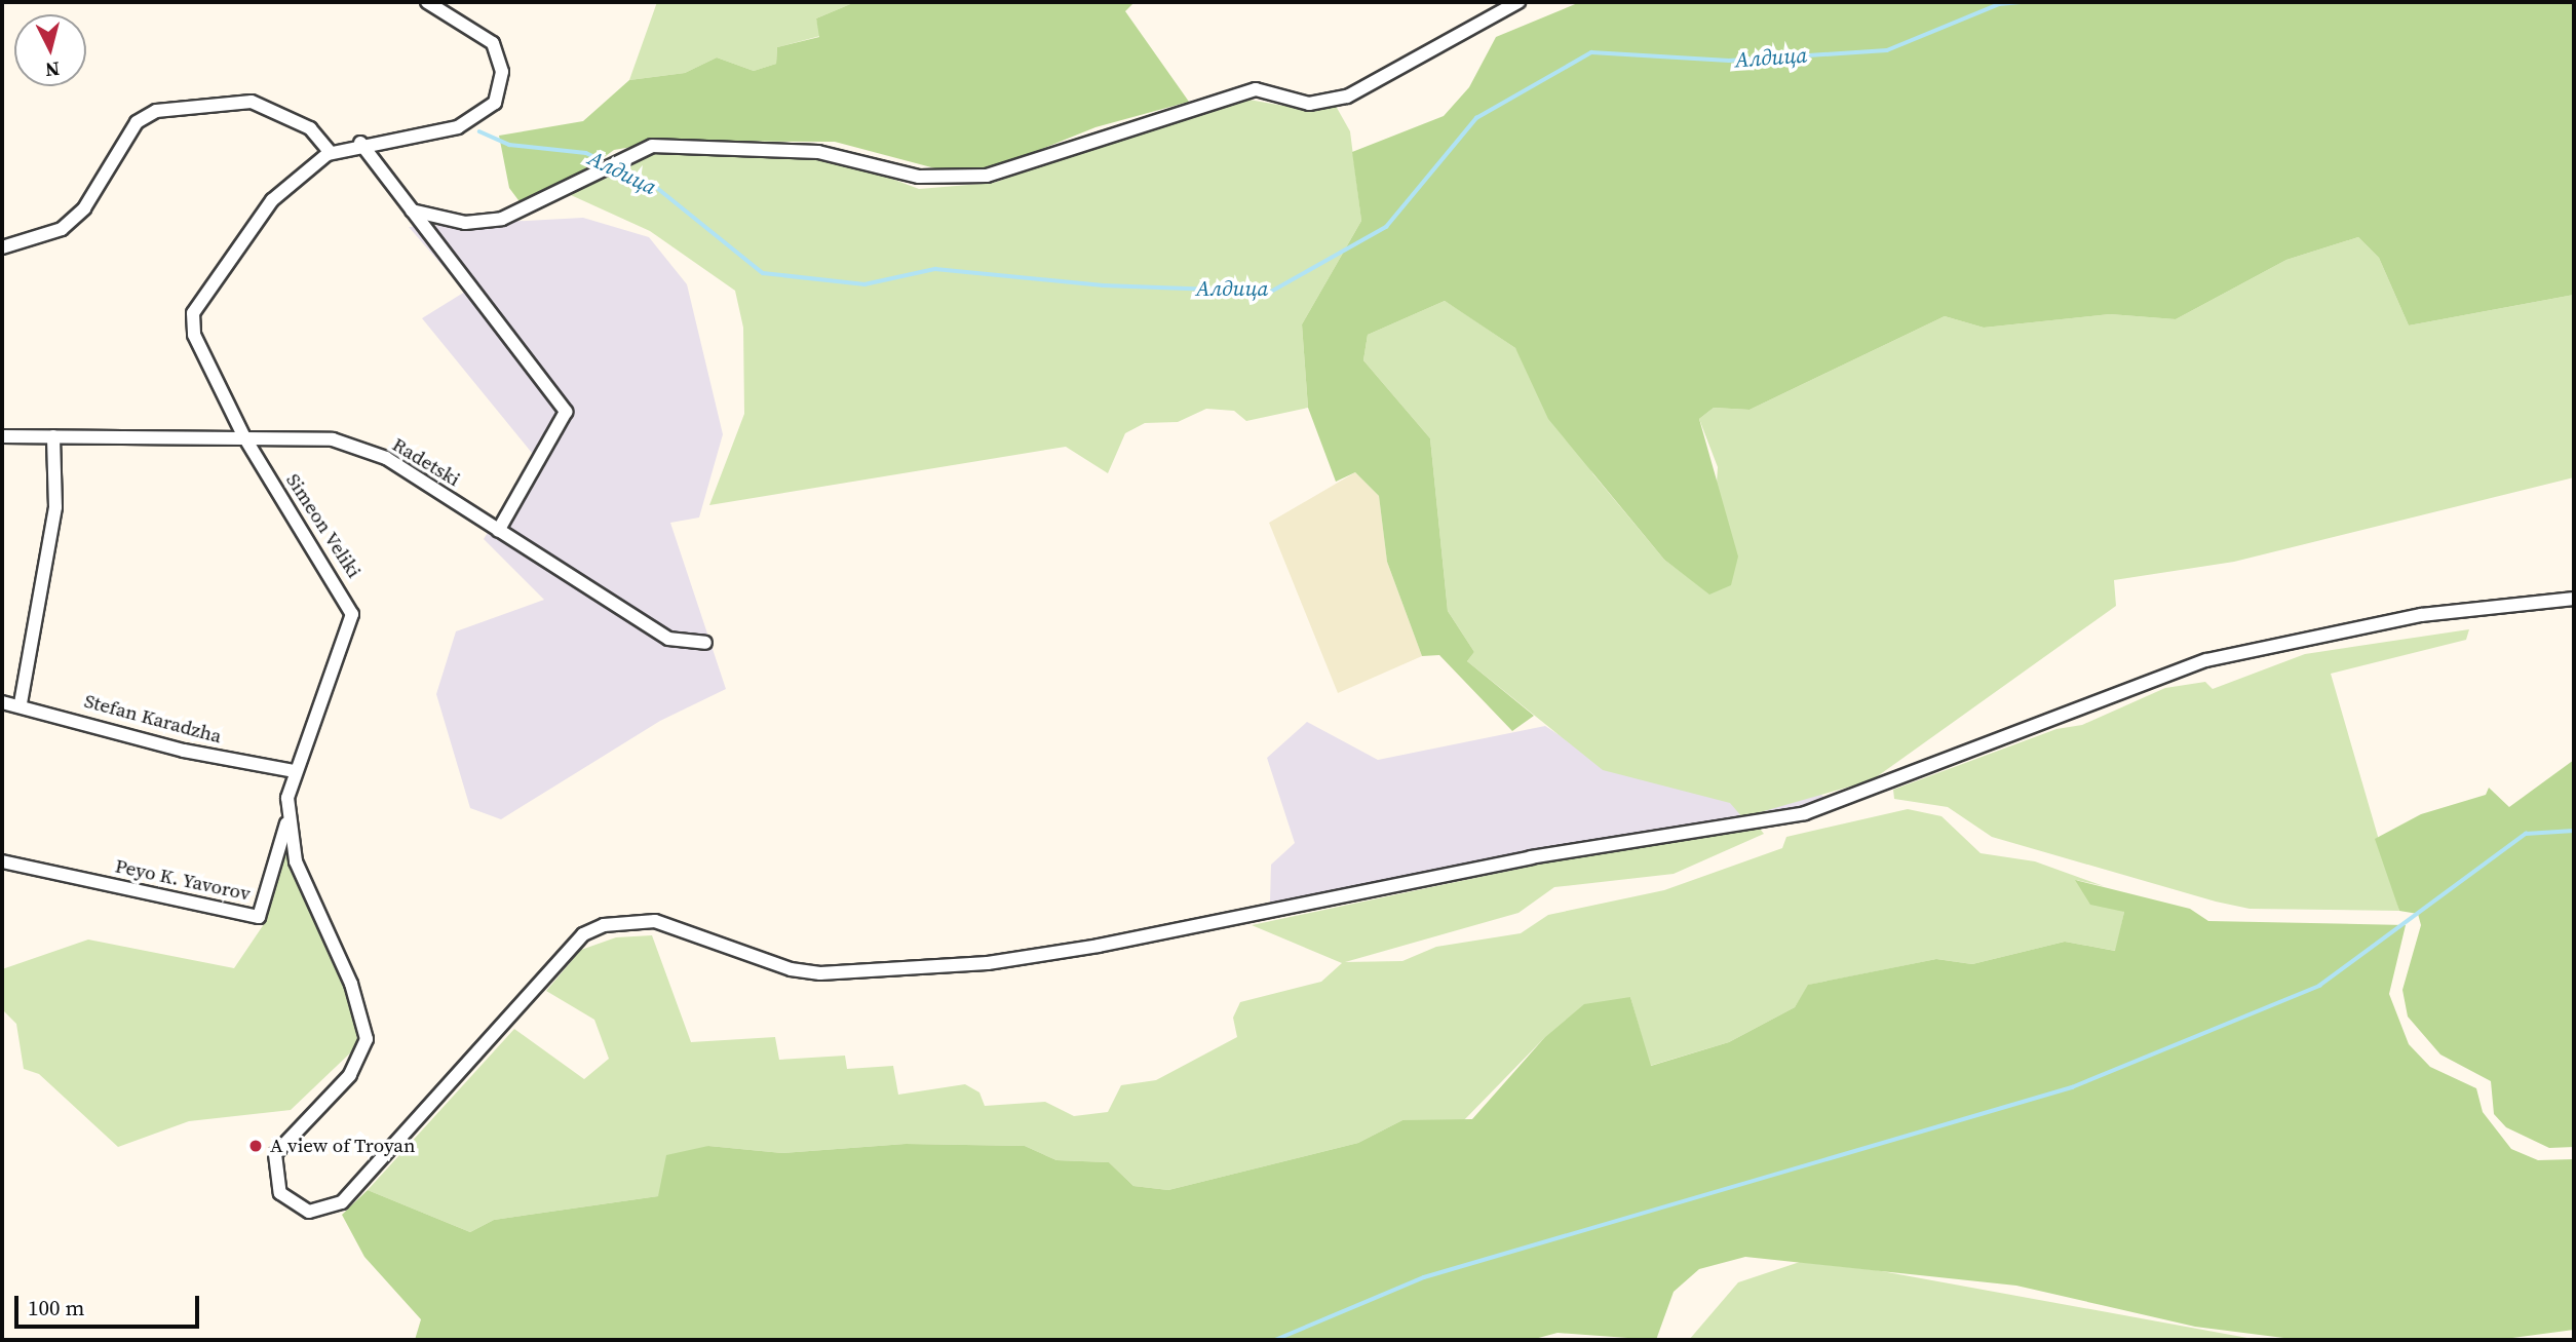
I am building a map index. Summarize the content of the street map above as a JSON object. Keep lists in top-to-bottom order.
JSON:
{
  "streets": {
    "street": [
      "Radetski",
      "Simeon Veliki",
      "Stefan Karadzha",
      "Peyo K. Yavorov"
    ]
  },
  "crossings": [
    ["Radetski", "Simeon Veliki"],
    ["Simeon Veliki", "Stefan Karadzha"],
    ["Simeon Veliki", "Peyo K. Yavorov"]
  ],
  "water": ["Алдица"],
  "places": ["A view of Troyan"],
  "scale_bar": "100 m",
  "north": "bottom"
}
